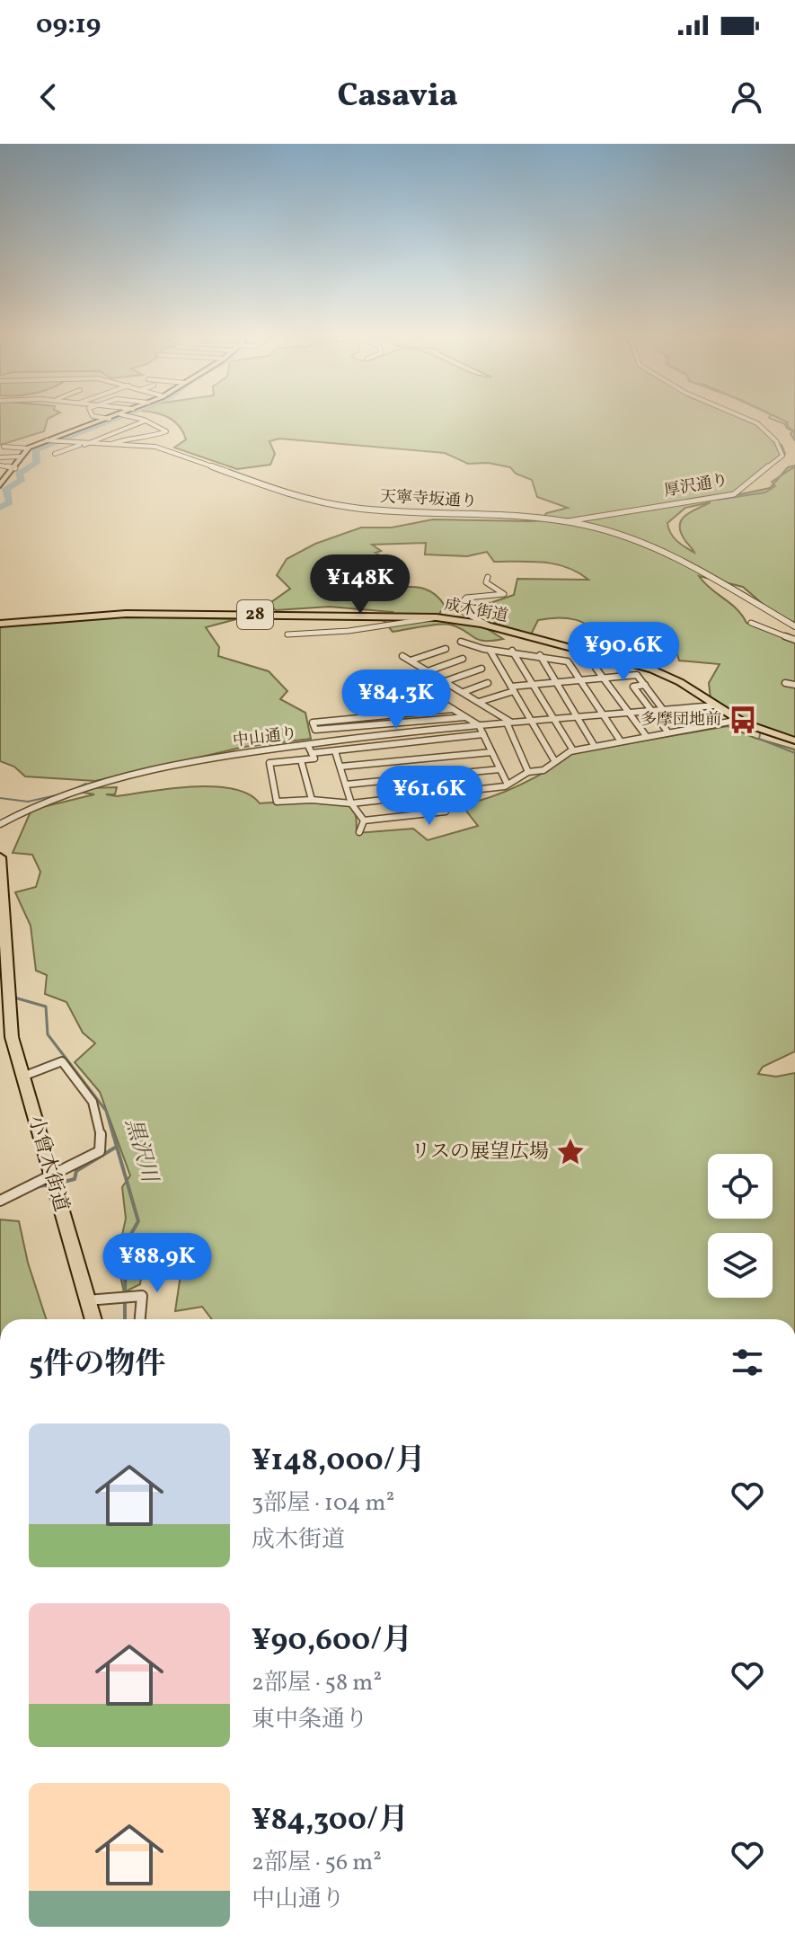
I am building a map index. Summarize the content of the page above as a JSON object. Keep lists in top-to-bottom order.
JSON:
{
  "streets": {
    "main road": ["成木街道", "28", "小曾木街道"],
    "street": ["厚沢通り", "天寧寺坂通り", "中山通り"]
  },
  "crossings": [
    ["厚沢通り", "天寧寺坂通り"],
    ["成木街道", "中山通り"]
  ],
  "water": ["黒沢川"],
  "places": {
    "bus stop": ["多摩団地前"],
    "place": ["リスの展望広場"]
  },
  "page": {
    "status": "09:19",
    "header": "Casavia",
    "price": [
      "¥148K",
      "¥90.6K",
      "¥84.3K",
      "¥61.6K",
      "¥88.9K"
    ],
    "heading": "5件の物件",
    "list": [
      {
        "name": "¥148,000/月",
        "note": "3部屋 · 104 m² · 成木街道"
      },
      {
        "name": "¥90,600/月",
        "note": "2部屋 · 58 m² · 東中条通り"
      },
      {
        "name": "¥84,300/月",
        "note": "2部屋 · 56 m² · 中山通り"
      }
    ]
  }
}
